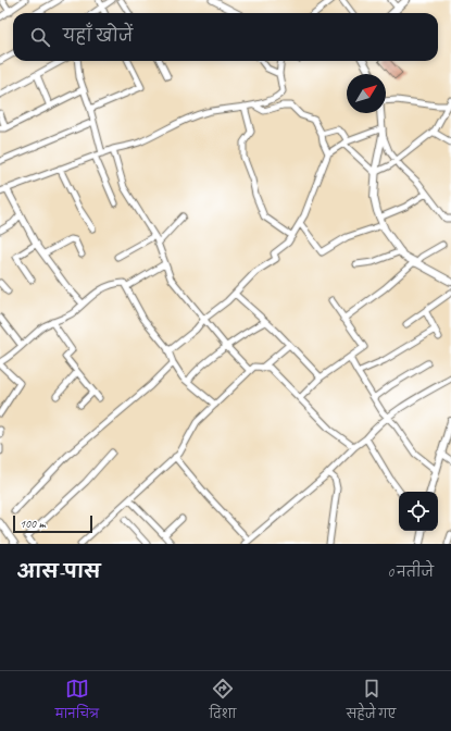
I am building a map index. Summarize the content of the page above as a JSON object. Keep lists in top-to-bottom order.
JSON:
{
  "scale_bar": "100 m",
  "north": "top right",
  "page": {
    "search": "यहाँ खोजें",
    "scale": "100 m",
    "heading": ["आस-पास", "0 नतीजे"],
    "nav": ["मानचित्र", "दिशा", "सहेजे गए"]
  }
}
